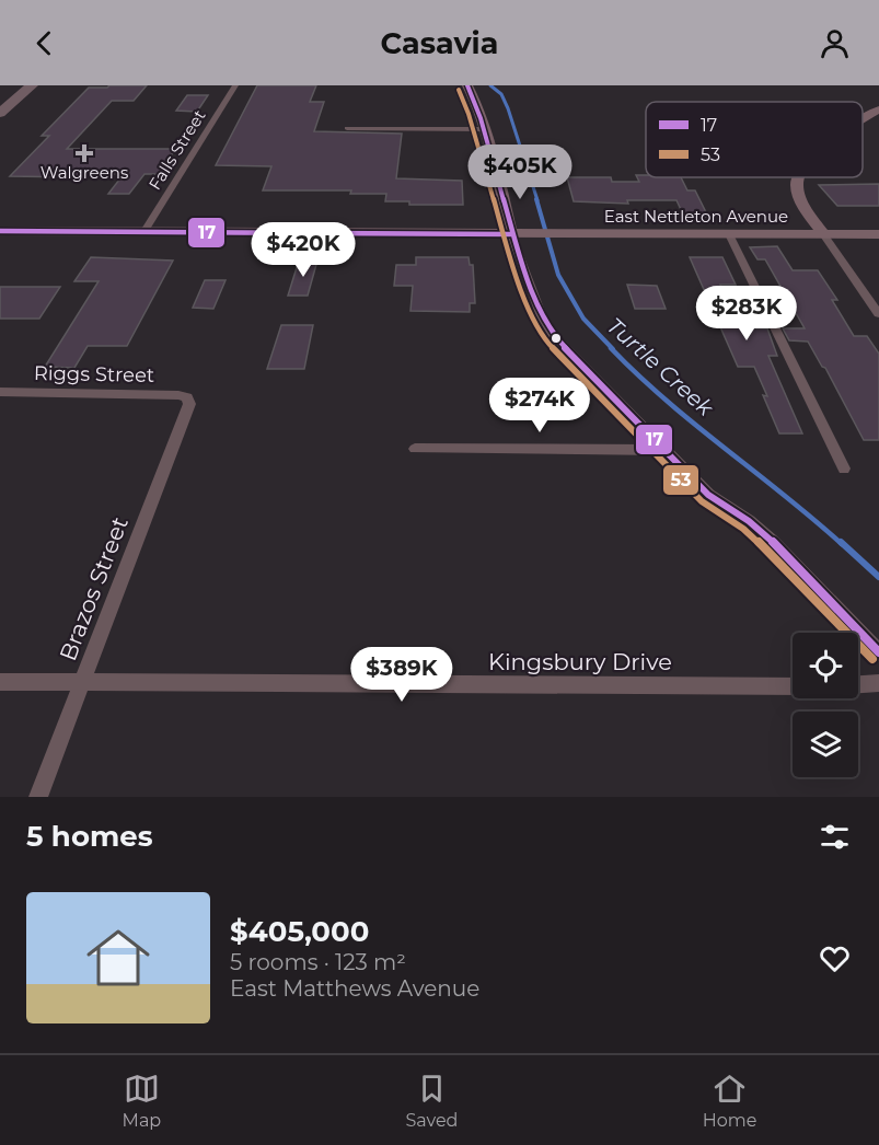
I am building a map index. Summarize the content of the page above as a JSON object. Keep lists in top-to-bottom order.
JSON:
{
  "streets": {
    "main road": ["East Nettleton Avenue"],
    "street": [
      "Falls Street",
      "Riggs Street",
      "Brazos Street",
      "Kingsbury Drive"
    ]
  },
  "crossings": [
    ["Falls Street", "East Nettleton Avenue"],
    ["Riggs Street", "Brazos Street"],
    ["Brazos Street", "Kingsbury Drive"]
  ],
  "water": ["Turtle Creek"],
  "places": {
    "health": ["Walgreens"]
  },
  "lines": ["transit line 17", "transit line 53"],
  "legend": ["17", "53"],
  "page": {
    "header": "Casavia",
    "price": [
      "$405K",
      "$420K",
      "$283K",
      "$274K",
      "$389K"
    ],
    "heading": "5 homes",
    "list": [
      {
        "name": "$405,000",
        "note": "5 rooms · 123 m² · East Matthews Avenue"
      }
    ],
    "tabs": ["Map", "Saved", "Home"]
  }
}
